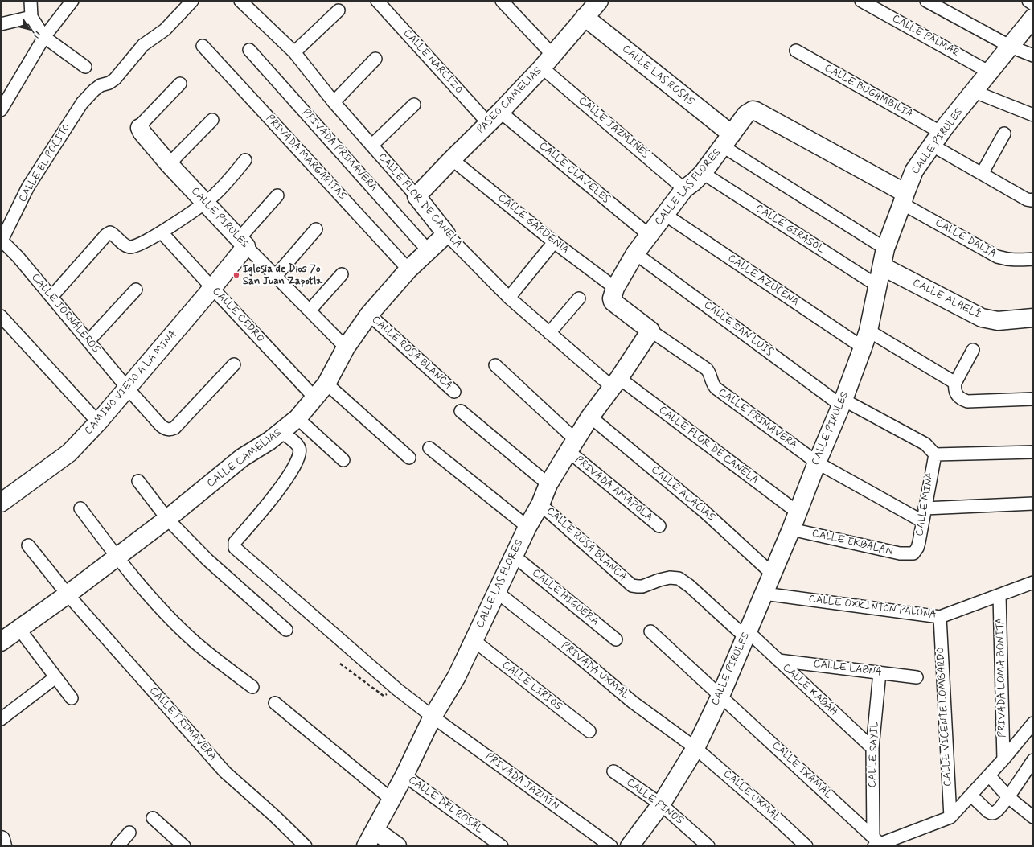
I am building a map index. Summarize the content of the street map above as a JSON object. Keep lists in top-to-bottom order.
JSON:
{
  "streets": {
    "street": [
      "CALLE PALMAR",
      "CALLE NARCIZO",
      "CALLE LAS ROSAS",
      "CALLE BUGAMBILIA",
      "PASEO CAMELIAS",
      "CALLE JAZMINES",
      "CALLE PIRULES",
      "PRIVADA PRIMAVERA",
      "PRIVADA MARGARITAS",
      "CALLE EL POCITO",
      "CALLE CLAVELES",
      "CALLE LAS FLORES",
      "CALLE FLOR DE CANELA",
      "CALLE GARDENIA",
      "CALLE GIRASOL",
      "CALLE DALIA",
      "CALLE AZUCENA",
      "CALLE ALHELÍ",
      "CALLE JORNALEROS",
      "CALLE CEDRO",
      "CALLE SAN LUIS",
      "CALLE ROSA BLANCA",
      "CAMINO VIEJO A LA MINA",
      "CALLE PRIMAVERA",
      "CALLE CAMELIAS",
      "PRIVADA AMAPOLA",
      "CALLE ACACIAS",
      "CALLE MINA",
      "CALLE EKBALAN",
      "CALLE HIGUERA",
      "CALLE OXKINTON PALUNA",
      "CALLE LABNA",
      "PRIVADA UXMAL",
      "PRIVADA LOMA BONITA",
      "CALLE LIRIOS",
      "CALLE KABÁH",
      "CALLE VICENTE LOMBARDO",
      "CALLE SAYIL",
      "CALLE IXAMAL",
      "PRIVADA JAZMÍN",
      "CALLE UXMAL",
      "CALLE PINOS",
      "CALLE DEL ROSAL"
    ]
  },
  "crossings": [
    ["CALLE PALMAR", "CALLE PIRULES"],
    ["CALLE NARCIZO", "PASEO CAMELIAS"],
    ["CALLE NARCIZO", "CALLE CLAVELES"],
    ["CALLE LAS ROSAS", "PASEO CAMELIAS"],
    ["CALLE LAS ROSAS", "CALLE LAS FLORES"],
    ["CALLE BUGAMBILIA", "CALLE PIRULES"],
    ["PASEO CAMELIAS", "CALLE JAZMINES"],
    ["PASEO CAMELIAS", "CALLE CLAVELES"],
    ["PASEO CAMELIAS", "CALLE FLOR DE CANELA"],
    ["PASEO CAMELIAS", "CALLE GARDENIA"],
    ["CALLE JAZMINES", "CALLE LAS FLORES"],
    ["CALLE PIRULES", "CALLE LAS FLORES"],
    ["CALLE PIRULES", "CALLE FLOR DE CANELA"],
    ["CALLE PIRULES", "CALLE GIRASOL"],
    ["CALLE PIRULES", "CALLE DALIA"],
    ["CALLE PIRULES", "CALLE AZUCENA"],
    ["CALLE PIRULES", "CALLE ALHELÍ"],
    ["CALLE PIRULES", "CALLE SAN LUIS"],
    ["CALLE PIRULES", "CAMINO VIEJO A LA MINA"],
    ["CALLE PIRULES", "CALLE PRIMAVERA"],
    ["CALLE PIRULES", "CALLE CAMELIAS"],
    ["CALLE PIRULES", "CALLE ACACIAS"],
    ["CALLE PIRULES", "CALLE EKBALAN"],
    ["CALLE PIRULES", "CALLE OXKINTON PALUNA"],
    ["CALLE PIRULES", "PRIVADA UXMAL"],
    ["CALLE PIRULES", "CALLE KABÁH"],
    ["CALLE PIRULES", "CALLE IXAMAL"],
    ["CALLE PIRULES", "CALLE UXMAL"],
    ["CALLE PIRULES", "CALLE PINOS"],
    ["PRIVADA PRIMAVERA", "CALLE CAMELIAS"],
    ["PRIVADA MARGARITAS", "CALLE CAMELIAS"],
    ["CALLE EL POCITO", "CALLE JORNALEROS"],
    ["CALLE CLAVELES", "CALLE LAS FLORES"],
    ["CALLE LAS FLORES", "CALLE FLOR DE CANELA"],
    ["CALLE LAS FLORES", "CALLE GARDENIA"],
    ["CALLE LAS FLORES", "CALLE GIRASOL"],
    ["CALLE LAS FLORES", "CALLE DALIA"],
    ["CALLE LAS FLORES", "CALLE AZUCENA"],
    ["CALLE LAS FLORES", "CALLE SAN LUIS"],
    ["CALLE LAS FLORES", "CALLE ROSA BLANCA"],
    ["CALLE LAS FLORES", "CALLE PRIMAVERA"],
    ["CALLE LAS FLORES", "PRIVADA AMAPOLA"],
    ["CALLE LAS FLORES", "CALLE ACACIAS"],
    ["CALLE LAS FLORES", "CALLE HIGUERA"],
    ["CALLE LAS FLORES", "PRIVADA UXMAL"],
    ["CALLE LAS FLORES", "CALLE LIRIOS"],
    ["CALLE LAS FLORES", "PRIVADA JAZMÍN"],
    ["CALLE LAS FLORES", "CALLE DEL ROSAL"],
    ["CALLE FLOR DE CANELA", "CALLE CAMELIAS"],
    ["CALLE GARDENIA", "CALLE PRIMAVERA"],
    ["CALLE JORNALEROS", "CAMINO VIEJO A LA MINA"],
    ["CALLE CEDRO", "CAMINO VIEJO A LA MINA"],
    ["CALLE CEDRO", "CALLE CAMELIAS"],
    ["CALLE ROSA BLANCA", "CALLE CAMELIAS"],
    ["CALLE ROSA BLANCA", "CALLE KABÁH"],
    ["CALLE PRIMAVERA", "CALLE CAMELIAS"],
    ["CALLE PRIMAVERA", "CALLE MINA"],
    ["CALLE CAMELIAS", "PRIVADA JAZMÍN"],
    ["CALLE MINA", "CALLE EKBALAN"],
    ["CALLE OXKINTON PALUNA", "PRIVADA LOMA BONITA"],
    ["CALLE OXKINTON PALUNA", "CALLE VICENTE LOMBARDO"],
    ["CALLE LABNA", "CALLE KABÁH"],
    ["CALLE LABNA", "CALLE SAYIL"],
    ["PRIVADA UXMAL", "CALLE UXMAL"],
    ["CALLE KABÁH", "CALLE SAYIL"],
    ["CALLE SAYIL", "CALLE IXAMAL"]
  ],
  "places": ["Iglesia de Dios 7o San Juan Zapotla"],
  "north": "bottom right"
}
